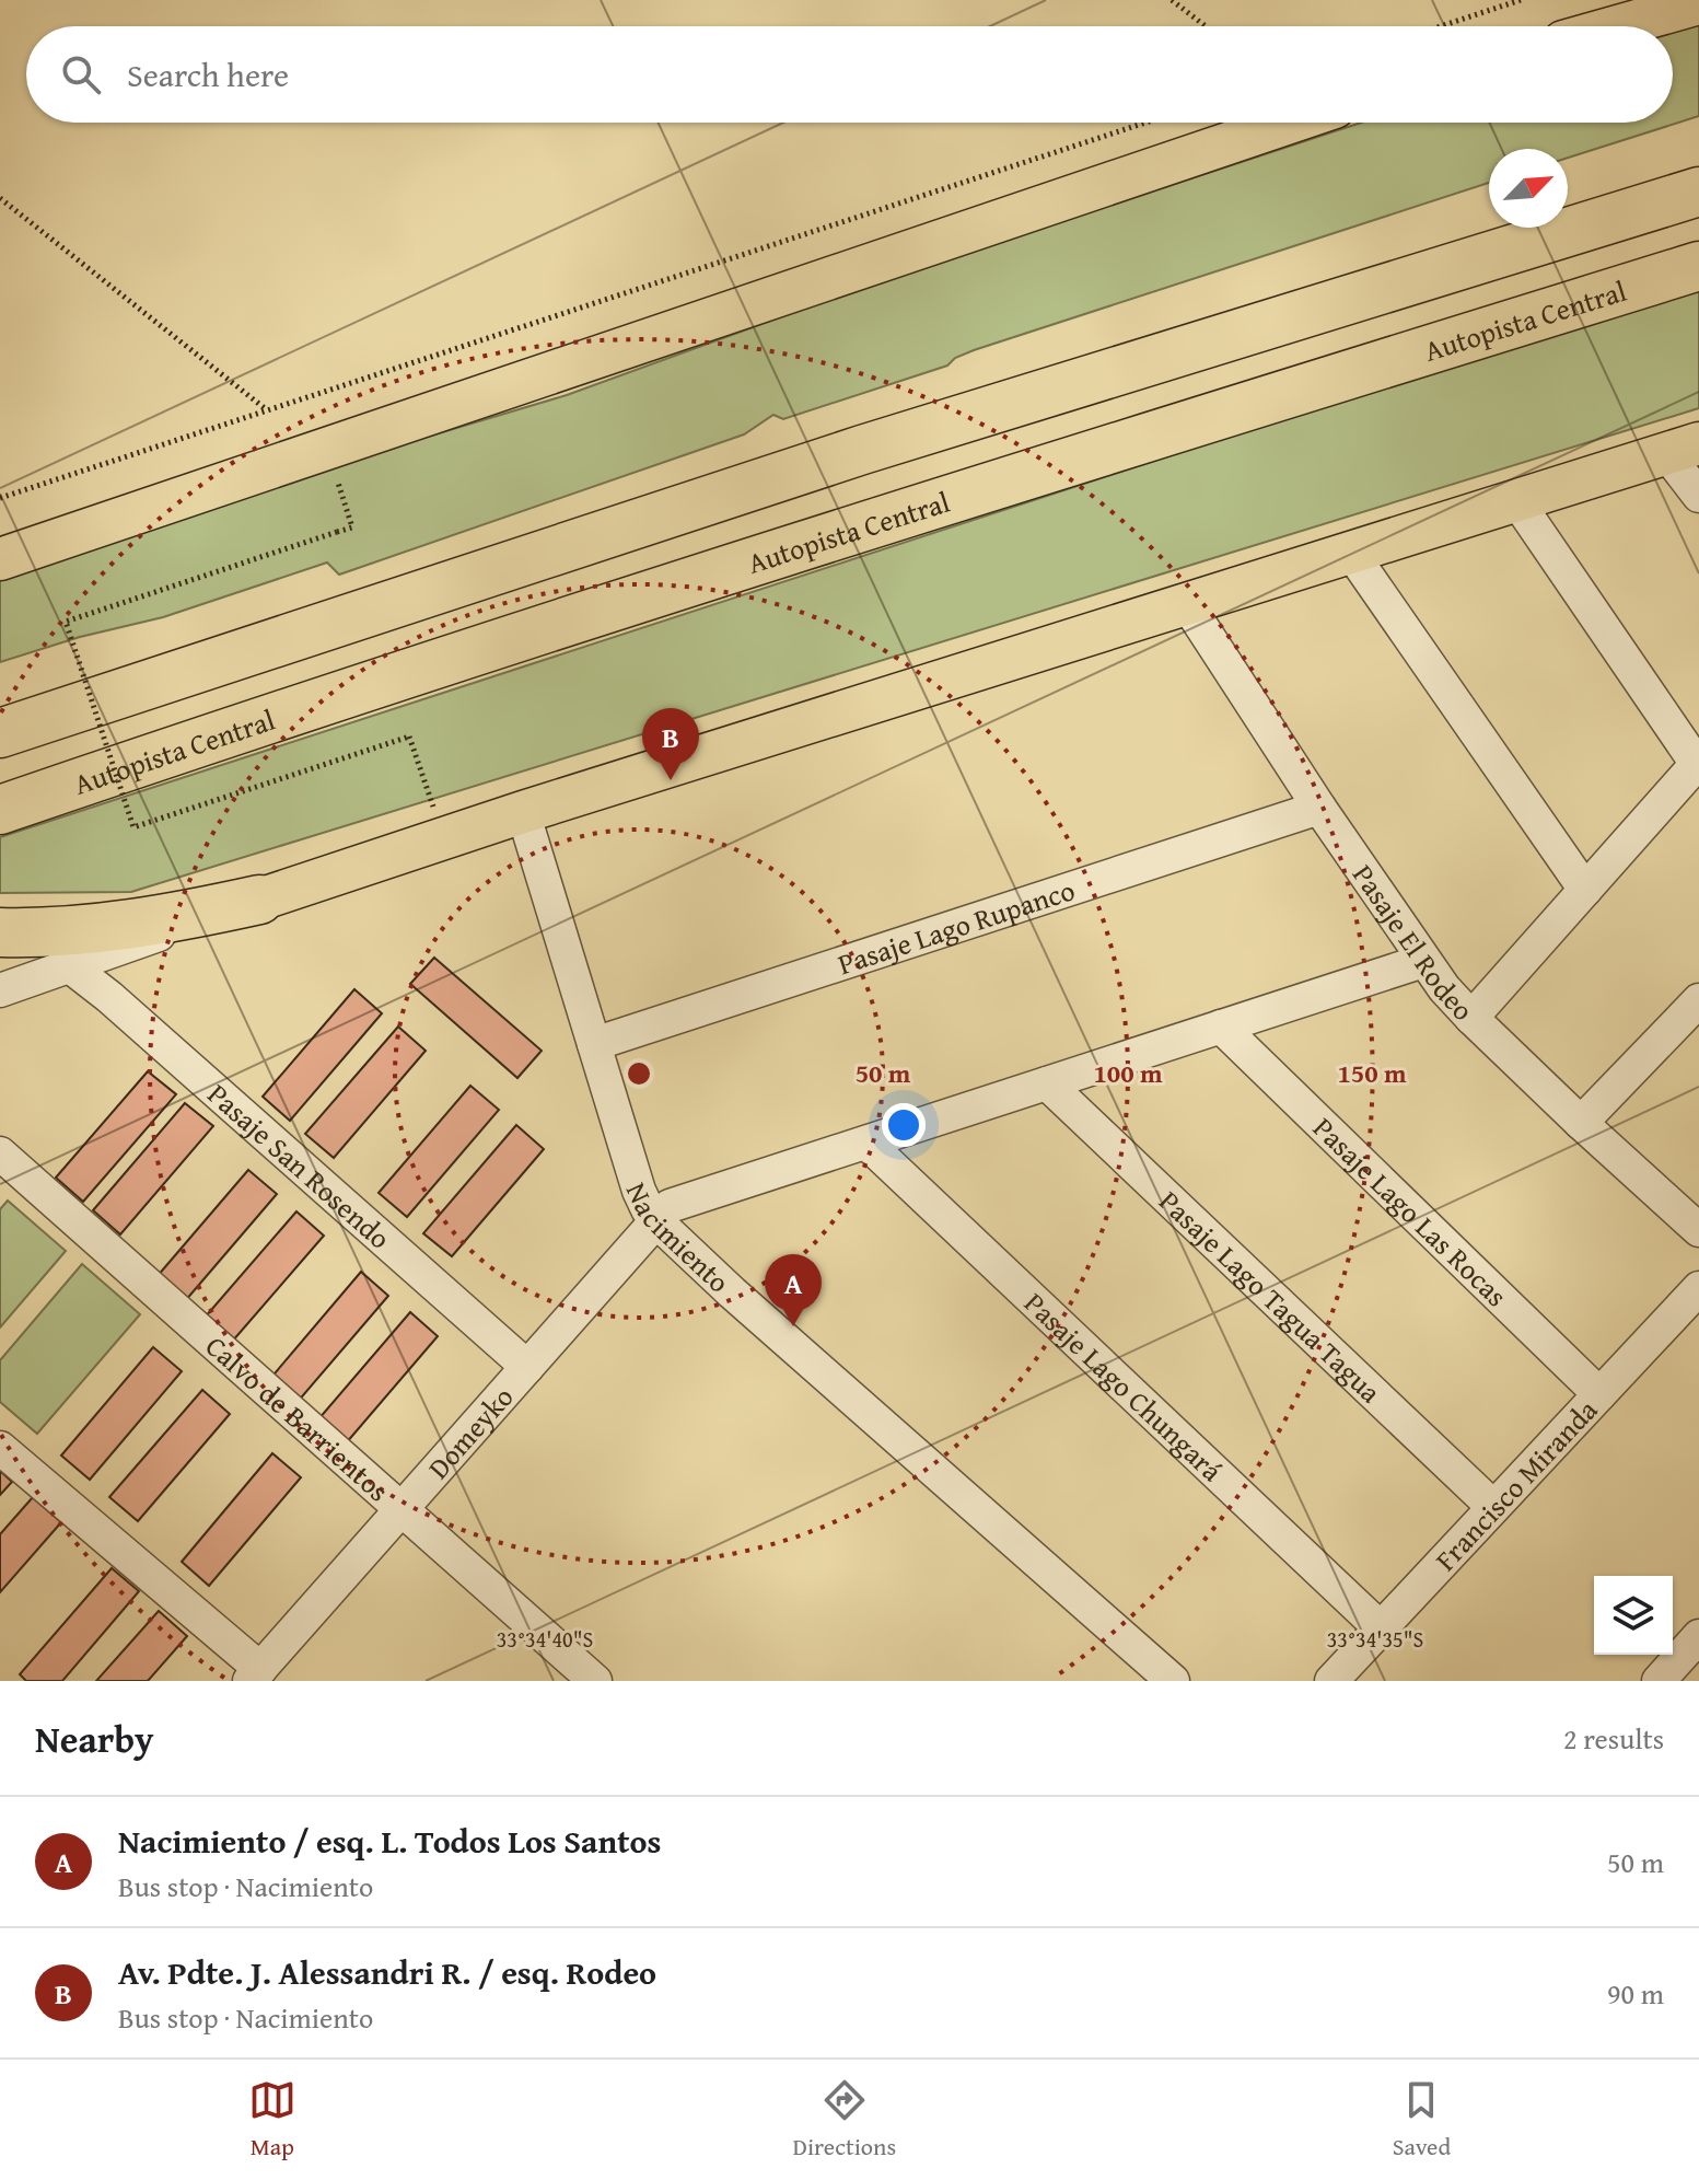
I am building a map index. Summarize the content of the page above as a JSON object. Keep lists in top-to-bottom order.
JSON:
{
  "streets": {
    "highway": ["Autopista Central"],
    "street": [
      "Pasaje Lago Rupanco",
      "Pasaje El Rodeo",
      "Pasaje San Rosendo",
      "Pasaje Lago Las Rocas",
      "Nacimiento",
      "Pasaje Lago Tagua Tagua",
      "Pasaje Lago Chungará",
      "Calvo de Barrientos",
      "Domeyko",
      "Francisco Miranda"
    ]
  },
  "crossings": [
    ["Pasaje Lago Rupanco", "Pasaje El Rodeo"],
    ["Pasaje Lago Rupanco", "Nacimiento"],
    ["Pasaje El Rodeo", "Domeyko"],
    ["Pasaje San Rosendo", "Domeyko"],
    ["Pasaje Lago Las Rocas", "Domeyko"],
    ["Pasaje Lago Las Rocas", "Francisco Miranda"],
    ["Nacimiento", "Domeyko"],
    ["Pasaje Lago Tagua Tagua", "Domeyko"],
    ["Pasaje Lago Tagua Tagua", "Francisco Miranda"],
    ["Pasaje Lago Chungará", "Domeyko"],
    ["Pasaje Lago Chungará", "Francisco Miranda"],
    ["Calvo de Barrientos", "Domeyko"]
  ],
  "north": "top right",
  "page": {
    "search": "Search here",
    "pins": ["B", "A"],
    "heading": ["Nearby", "2 results"],
    "list": [
      {
        "mark": "A",
        "name": "Nacimiento / esq. L. Todos Los Santos",
        "note": "Bus stop · Nacimiento",
        "value": "50 m"
      },
      {
        "mark": "B",
        "name": "Av. Pdte. J. Alessandri R. / esq. Rodeo",
        "note": "Bus stop · Nacimiento",
        "value": "90 m"
      }
    ],
    "nav": ["Map", "Directions", "Saved"]
  },
  "coordinates": ["33°34'40\"S", "33°34'35\"S"],
  "rings": ["50 m", "100 m", "150 m"]
}
